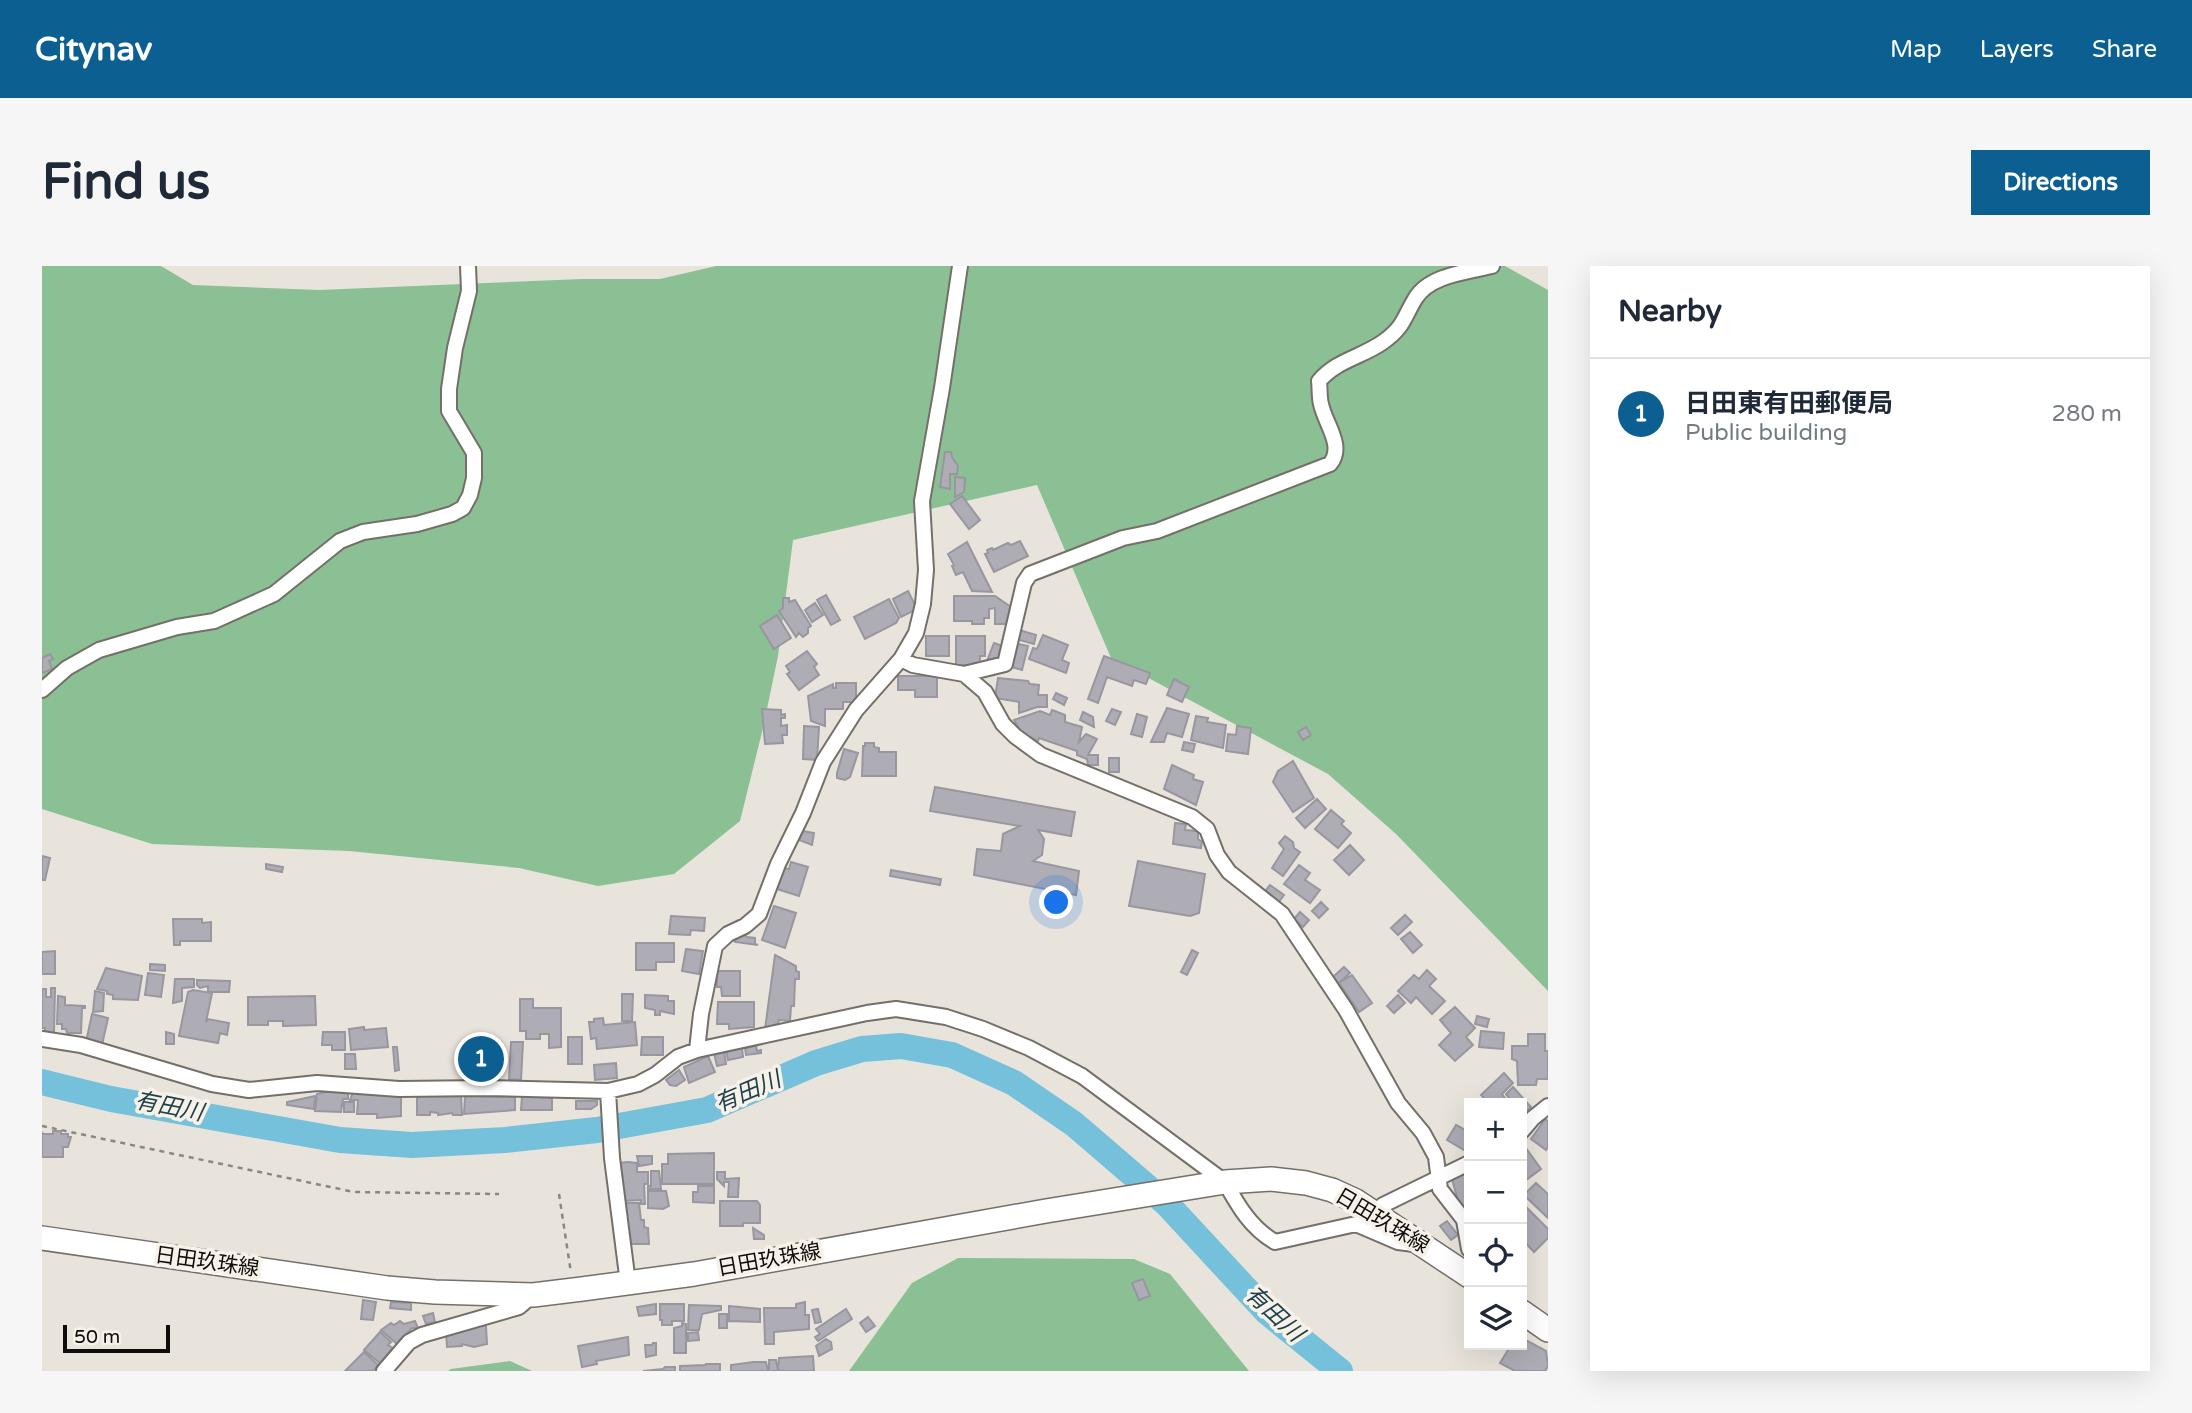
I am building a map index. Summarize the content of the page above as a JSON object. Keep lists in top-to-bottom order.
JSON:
{
  "streets": {
    "main road": ["日田玖珠線"]
  },
  "water": ["有田川"],
  "scale_bar": "50 m",
  "page": {
    "header": "Citynav",
    "nav": ["Map", "Layers", "Share"],
    "buttons": "Directions",
    "title": "Find us",
    "heading": "Nearby",
    "list": [
      {
        "mark": "1",
        "name": "日田東有田郵便局",
        "note": "Public building",
        "value": "280 m"
      }
    ],
    "pins": "1",
    "map_buttons": ["+", "−"],
    "scale": "50 m"
  }
}
